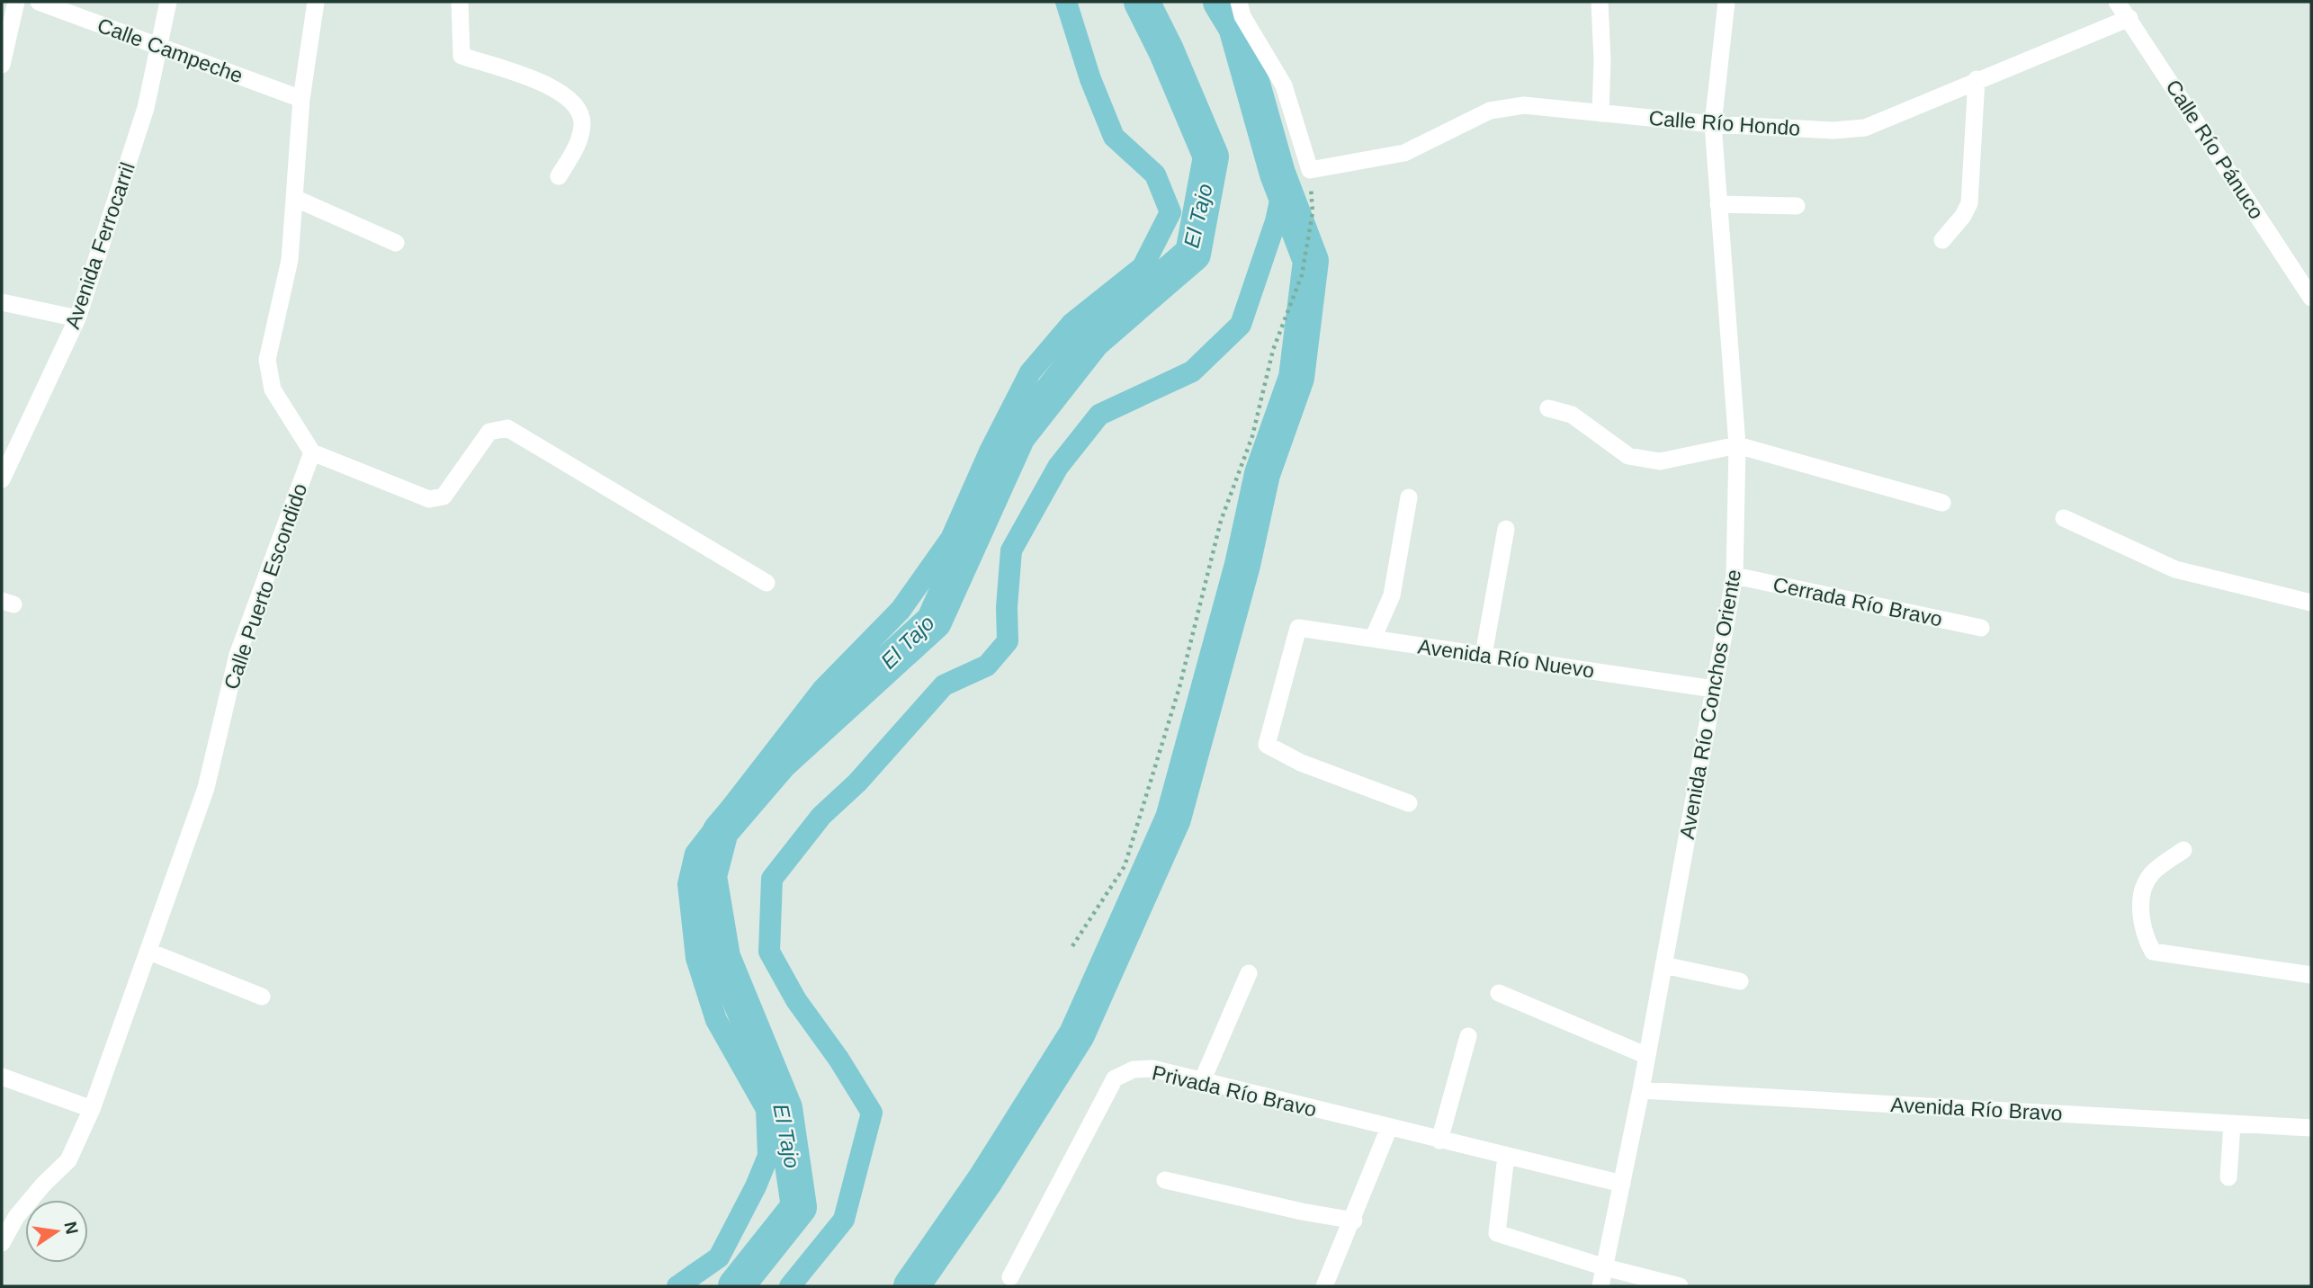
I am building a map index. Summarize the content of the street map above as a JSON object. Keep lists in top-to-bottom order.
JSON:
{
  "streets": {
    "street": [
      "Calle Campeche",
      "Calle Río Hondo",
      "Calle Río Pánuco",
      "Avenida Ferrocarril",
      "Calle Puerto Escondido",
      "Cerrada Río Bravo",
      "Avenida Río Nuevo",
      "Avenida Río Conchos Oriente",
      "Privada Río Bravo",
      "Avenida Río Bravo"
    ]
  },
  "crossings": [
    ["Calle Campeche", "Avenida Ferrocarril"],
    ["Calle Río Hondo", "Calle Río Pánuco"],
    ["Calle Río Hondo", "Avenida Río Conchos Oriente"],
    ["Cerrada Río Bravo", "Avenida Río Conchos Oriente"],
    ["Avenida Río Nuevo", "Avenida Río Conchos Oriente"],
    ["Avenida Río Conchos Oriente", "Privada Río Bravo"],
    ["Avenida Río Conchos Oriente", "Avenida Río Bravo"]
  ],
  "water": ["El Tajo"],
  "north": "right"
}
